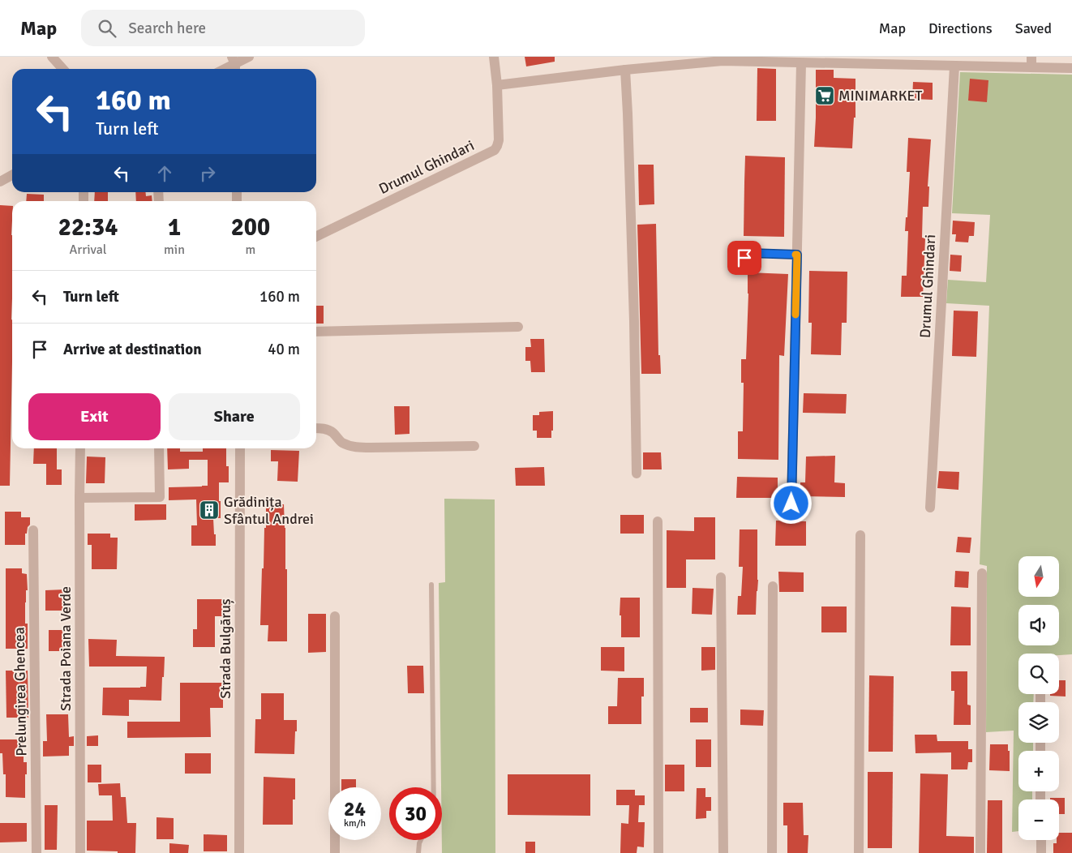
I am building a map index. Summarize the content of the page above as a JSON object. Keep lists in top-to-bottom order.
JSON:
{
  "streets": {
    "street": [
      "Drumul Ghindari",
      "Strada Poiana Verde",
      "Strada Bulgăruș",
      "Prelungirea Ghencea"
    ]
  },
  "places": {
    "supermarket": ["MINIMARKET"],
    "building": ["Grădinița Sfântul Andrei"]
  },
  "north": "bottom",
  "page": {
    "header": "Map",
    "search": "Search here",
    "nav": ["Map", "Directions", "Saved"],
    "turn": ["160 m", "Turn left"],
    "eta": [
      "22:34",
      "Arrival",
      "1",
      "min",
      "200",
      "m"
    ],
    "list": [
      {
        "name": "Turn left",
        "value": "160 m"
      },
      {
        "name": "Arrive at destination",
        "value": "40 m"
      }
    ],
    "buttons": ["Exit", "Share"],
    "map_buttons": ["+", "−"],
    "speed": "24 km/h",
    "limit": "30"
  }
}
